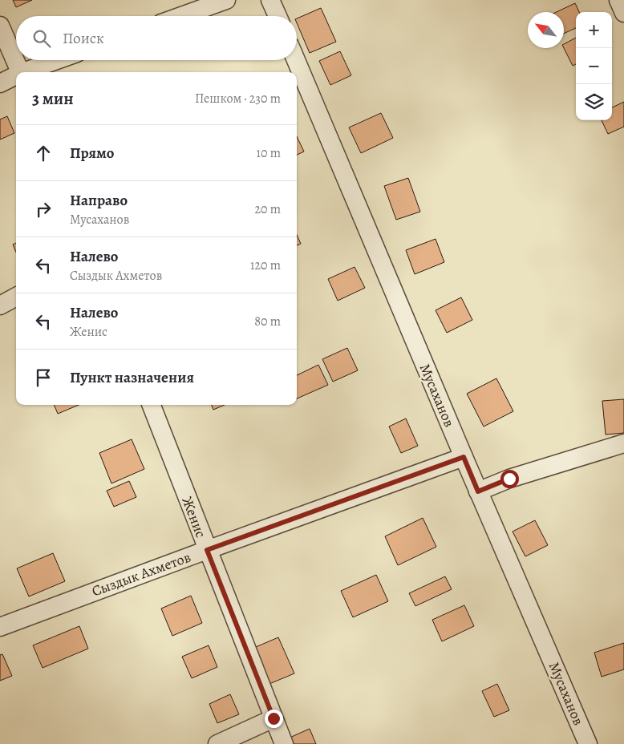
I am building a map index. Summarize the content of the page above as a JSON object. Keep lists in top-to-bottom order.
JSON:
{
  "streets": {
    "street": ["Мусаханов", "Женис", "Сыздык Ахметов"]
  },
  "crossings": [
    ["Мусаханов", "Сыздык Ахметов"],
    ["Женис", "Сыздык Ахметов"]
  ],
  "north": "top left",
  "page": {
    "map_buttons": ["+", "−"],
    "search": "Поиск",
    "heading": ["3 мин", "Пешком · 230 m"],
    "list": [
      ["Прямо", "10 m"],
      ["Направо", "Мусаханов", "20 m"],
      ["Налево", "Сыздык Ахметов", "120 m"],
      ["Налево", "Женис", "80 m"],
      "Пункт назначения"
    ]
  }
}
